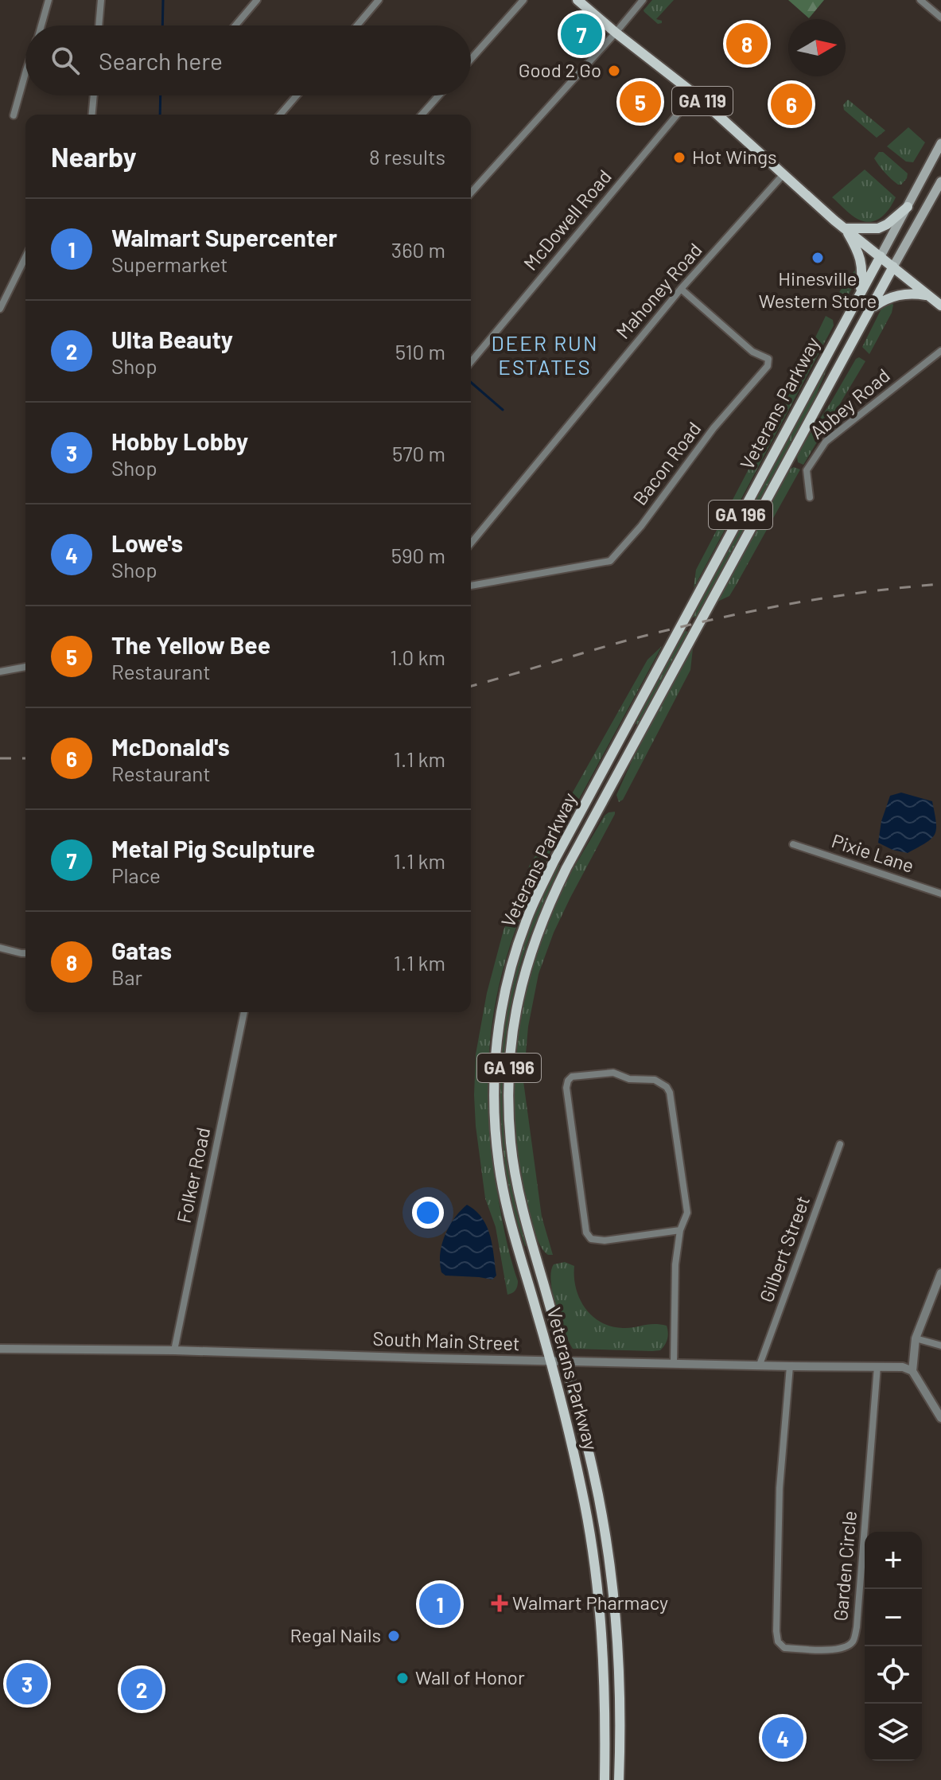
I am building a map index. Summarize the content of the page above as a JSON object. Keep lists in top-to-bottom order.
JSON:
{
  "streets": {
    "main road": ["GA 119", "Veterans Parkway", "GA 196"],
    "street": [
      "McDowell Road",
      "Mahoney Road",
      "Abbey Road",
      "Bacon Road",
      "Pixie Lane",
      "Folker Road",
      "Gilbert Street",
      "South Main Street",
      "Garden Circle"
    ]
  },
  "crossings": [
    ["GA 119", "McDowell Road"],
    ["GA 119", "Mahoney Road"],
    ["GA 119", "Veterans Parkway"],
    ["GA 119", "GA 196"],
    ["Mahoney Road", "Bacon Road"],
    ["Veterans Parkway", "GA 196"],
    ["Veterans Parkway", "South Main Street"],
    ["Folker Road", "South Main Street"],
    ["Gilbert Street", "South Main Street"],
    ["South Main Street", "Garden Circle"]
  ],
  "districts": ["DEER RUN ESTATES"],
  "places": {
    "other": [
      "Good 2 Go",
      "Hot Wings",
      "Hinesville Western Store",
      "Regal Nails",
      "Wall of Honor"
    ],
    "health": ["Walmart Pharmacy"]
  },
  "north": "right",
  "page": {
    "pins": [
      "7",
      "8",
      "5",
      "6",
      "1",
      "3",
      "2",
      "4"
    ],
    "search": "Search here",
    "heading": ["Nearby", "8 results"],
    "list": [
      {
        "mark": "1",
        "name": "Walmart Supercenter",
        "note": "Supermarket",
        "value": "360 m"
      },
      {
        "mark": "2",
        "name": "Ulta Beauty",
        "note": "Shop",
        "value": "510 m"
      },
      {
        "mark": "3",
        "name": "Hobby Lobby",
        "note": "Shop",
        "value": "570 m"
      },
      {
        "mark": "4",
        "name": "Lowe's",
        "note": "Shop",
        "value": "590 m"
      },
      {
        "mark": "5",
        "name": "The Yellow Bee",
        "note": "Restaurant",
        "value": "1.0 km"
      },
      {
        "mark": "6",
        "name": "McDonald's",
        "note": "Restaurant",
        "value": "1.1 km"
      },
      {
        "mark": "7",
        "name": "Metal Pig Sculpture",
        "note": "Place",
        "value": "1.1 km"
      },
      {
        "mark": "8",
        "name": "Gatas",
        "note": "Bar",
        "value": "1.1 km"
      }
    ],
    "map_buttons": ["+", "−"]
  }
}
